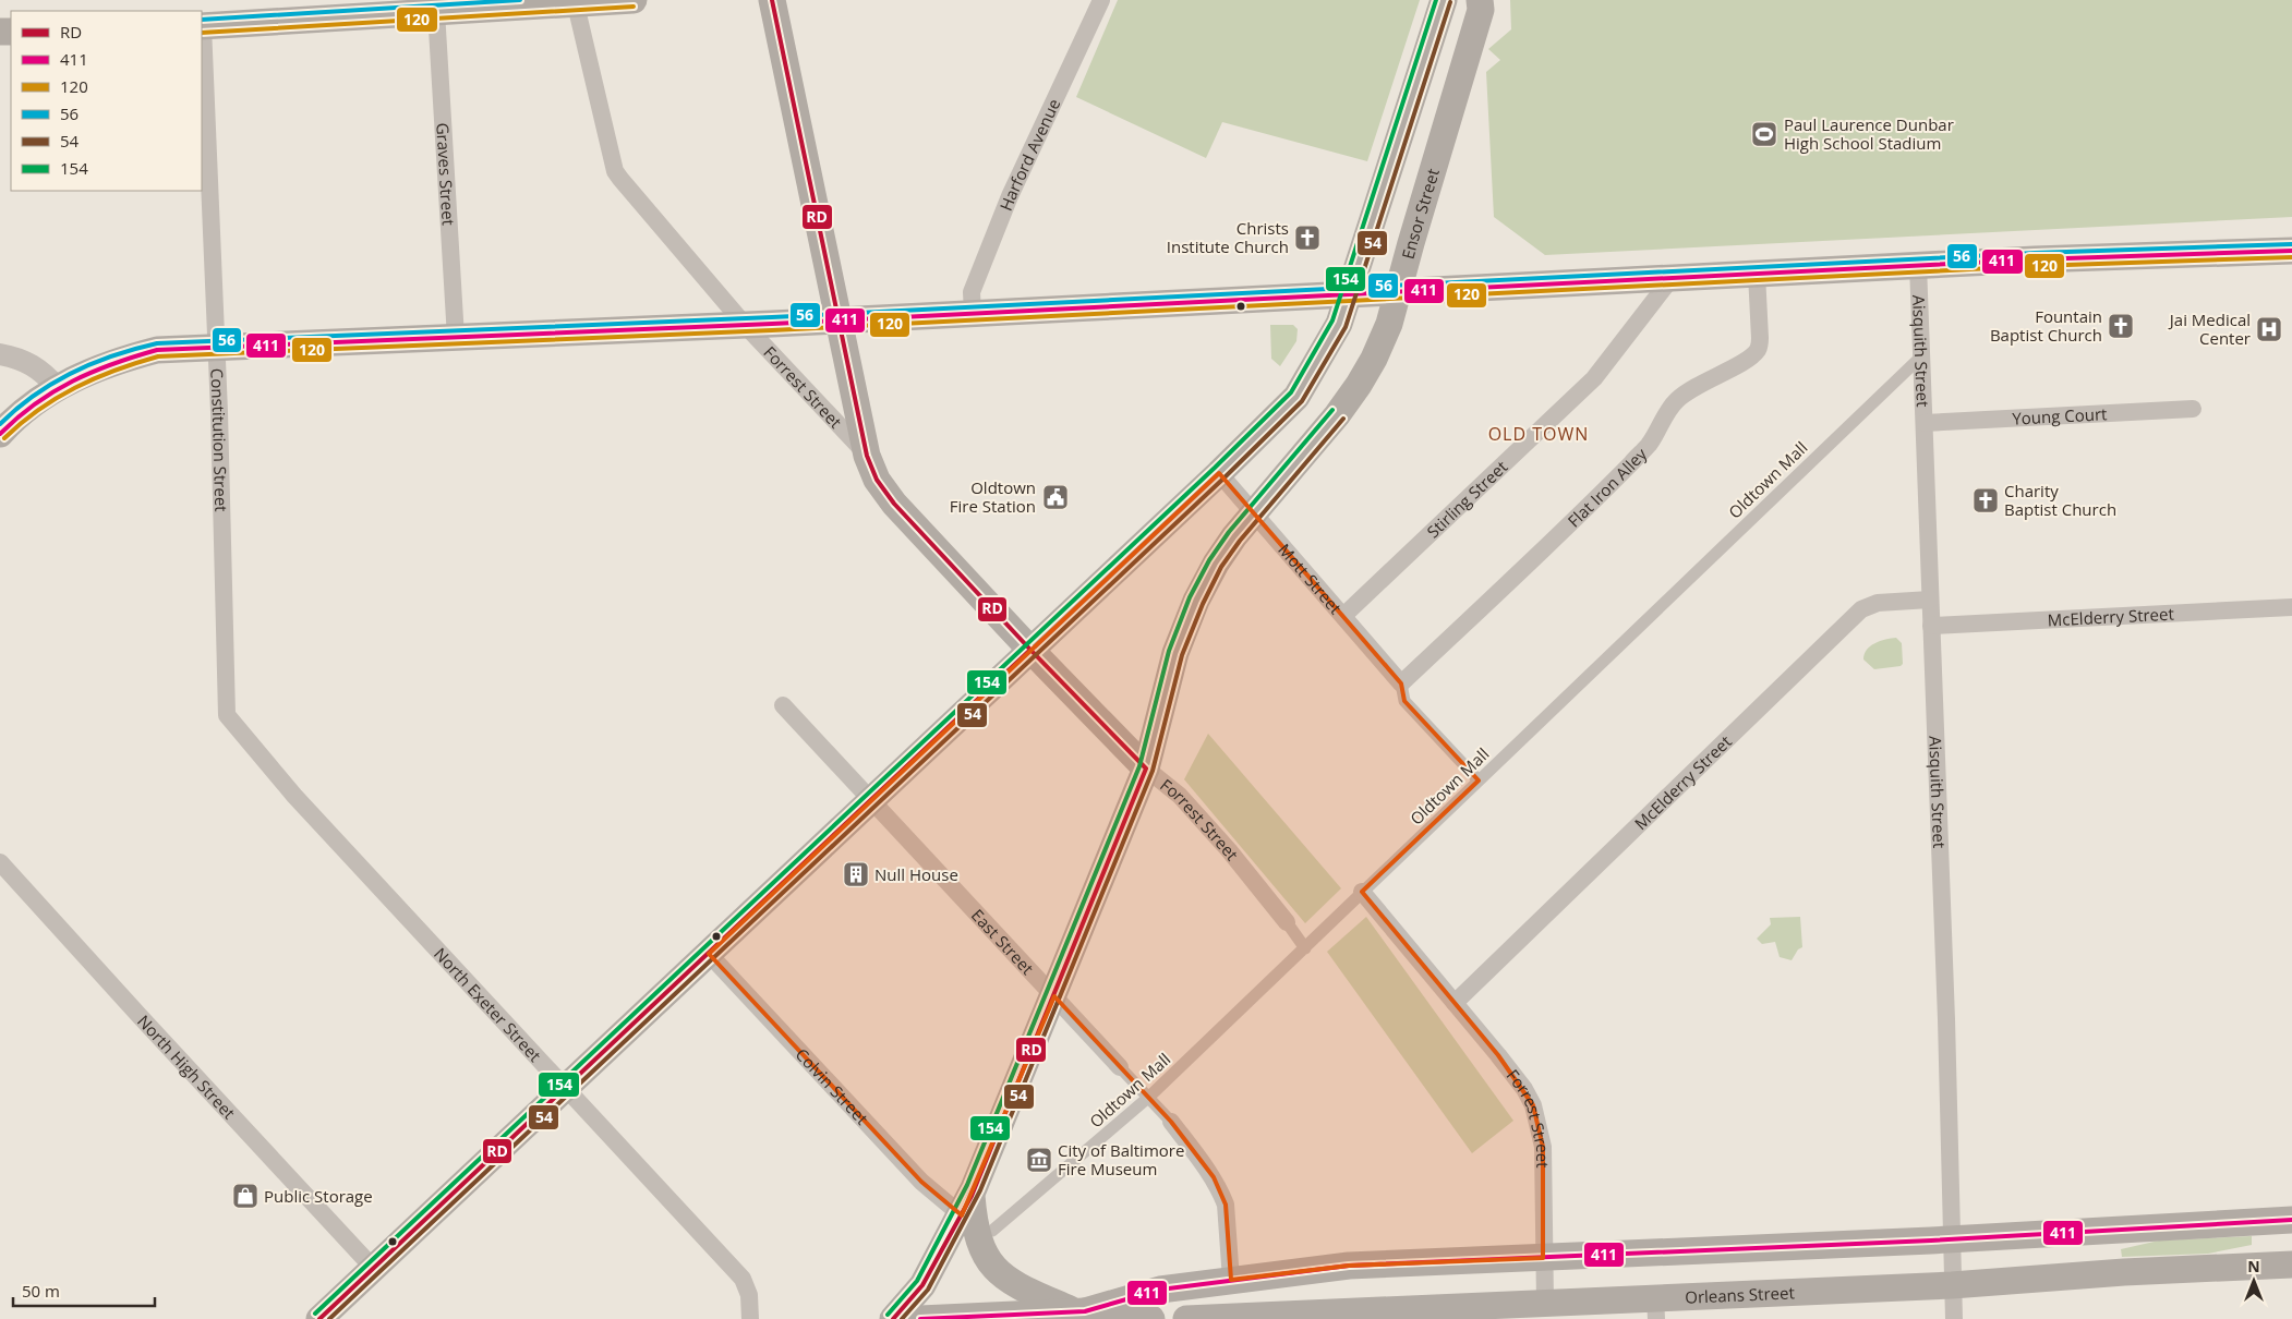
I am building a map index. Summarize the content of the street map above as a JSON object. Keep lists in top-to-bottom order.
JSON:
{
  "streets": {
    "main road": ["Ensor Street", "Forrest Street", "Orleans Street"],
    "street": [
      "Harford Avenue",
      "Graves Street",
      "Aisquith Street",
      "Young Court",
      "Constitution Street",
      "Oldtown Mall",
      "Flat Iron Alley",
      "Stirling Street",
      "Mott Street",
      "McElderry Street",
      "East Street",
      "North Exeter Street",
      "North High Street",
      "Colvin Street"
    ]
  },
  "crossings": [
    ["Ensor Street", "Forrest Street"],
    ["Ensor Street", "Mott Street"],
    ["Ensor Street", "East Street"],
    ["Ensor Street", "Colvin Street"],
    ["Aisquith Street", "Young Court"],
    ["Aisquith Street", "Oldtown Mall"],
    ["Aisquith Street", "McElderry Street"],
    ["Aisquith Street", "Orleans Street"],
    ["Forrest Street", "Oldtown Mall"],
    ["Forrest Street", "McElderry Street"],
    ["Forrest Street", "Orleans Street"],
    ["Constitution Street", "North Exeter Street"],
    ["Oldtown Mall", "East Street"],
    ["Flat Iron Alley", "Mott Street"],
    ["Stirling Street", "Mott Street"]
  ],
  "districts": ["OLD TOWN"],
  "places": {
    "sports": ["Paul Laurence Dunbar High School Stadium"],
    "church": ["Christs Institute Church", "Fountain Baptist Church", "Charity Baptist Church"],
    "hospital": ["Jai Medical Center"],
    "public building": ["Oldtown Fire Station"],
    "building": ["Null House"],
    "museum": ["City of Baltimore Fire Museum"],
    "shop": ["Public Storage"]
  },
  "lines": [
    "transit line RD",
    "transit line 56",
    "transit line 154",
    "transit line 54",
    "transit line 120",
    "transit line 411"
  ],
  "legend": [
    "RD",
    "411",
    "120",
    "56",
    "54",
    "154"
  ],
  "scale_bar": "50 m",
  "north": "top"
}
